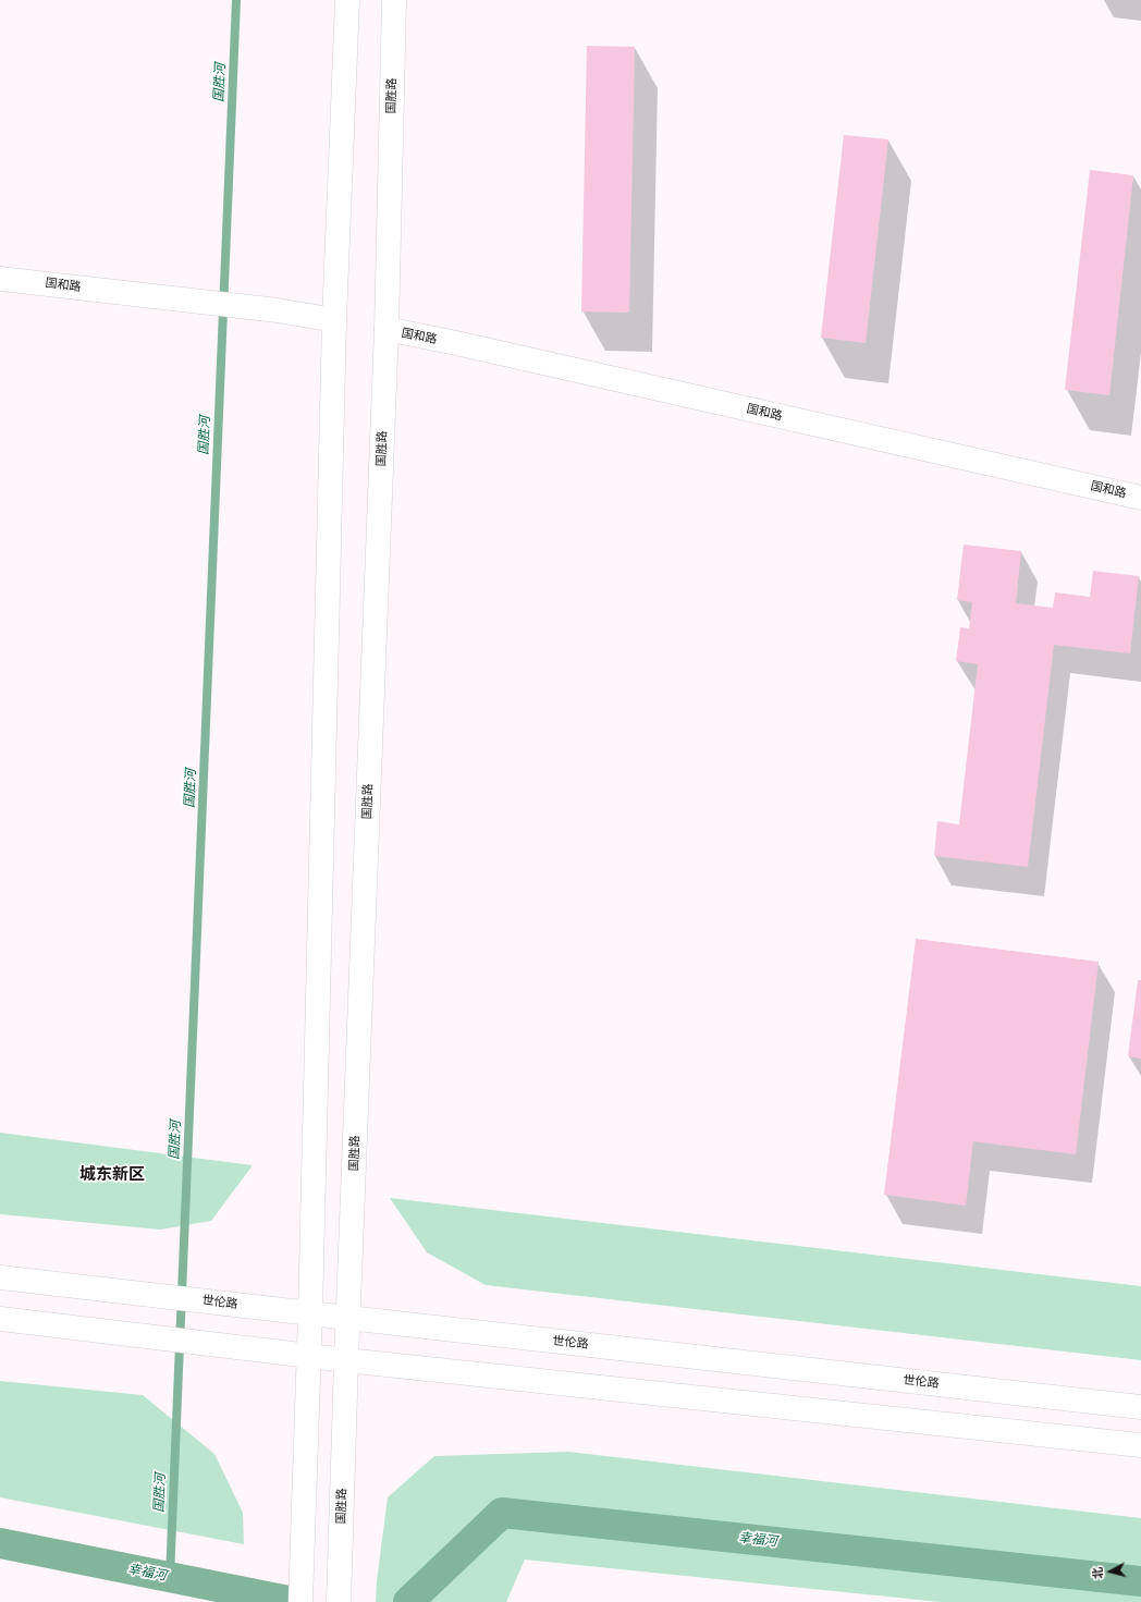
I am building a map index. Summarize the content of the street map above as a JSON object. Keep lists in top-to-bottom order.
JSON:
{
  "streets": {
    "street": ["国胜路", "国和路", "世伦路"]
  },
  "crossings": [
    ["国胜路", "国和路"],
    ["国胜路", "世伦路"]
  ],
  "districts": ["城东新区"],
  "water": ["国胜河", "幸福河"],
  "north": "left"
}
